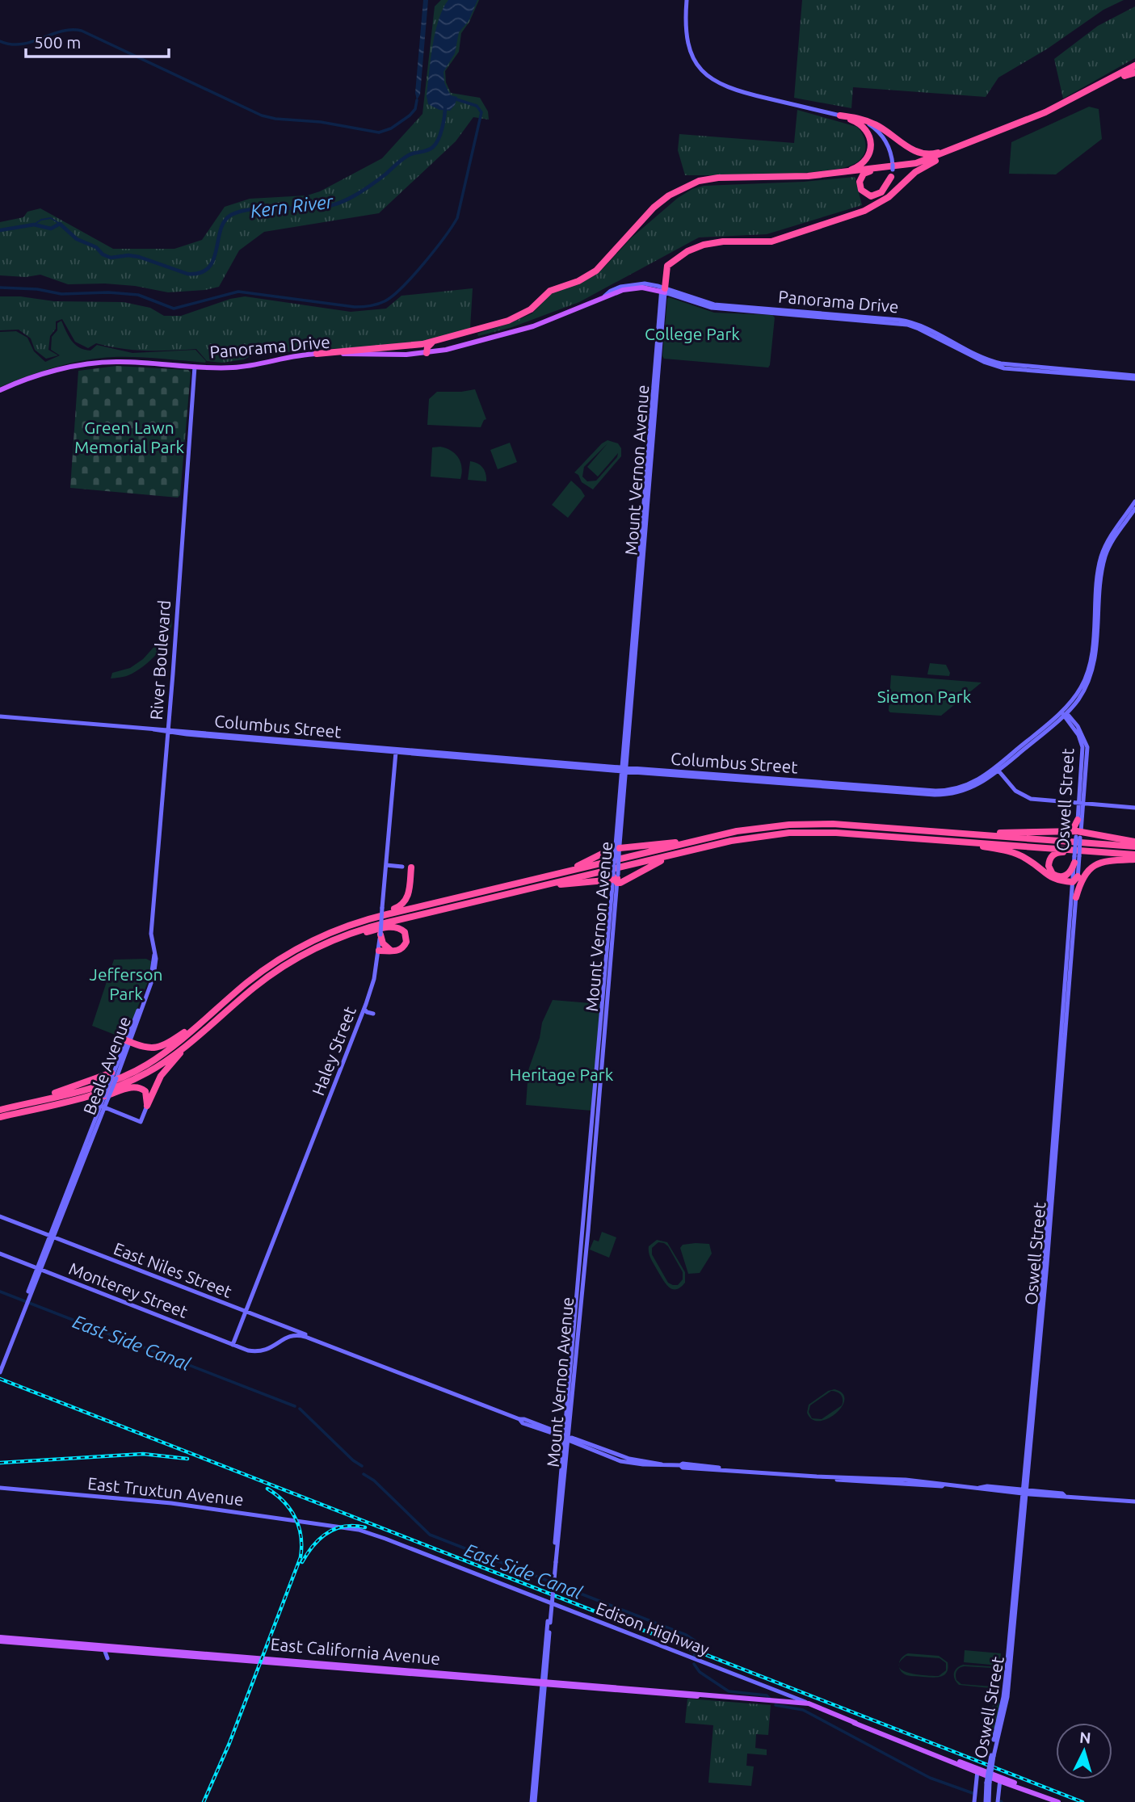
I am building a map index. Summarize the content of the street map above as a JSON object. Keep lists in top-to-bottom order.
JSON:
{
  "streets": {
    "highway": ["Mount Vernon Avenue"],
    "main road": [
      "Panorama Drive",
      "River Boulevard",
      "Columbus Street",
      "Oswell Street",
      "Haley Street",
      "Beale Avenue",
      "East Niles Street",
      "Monterey Street",
      "East Truxtun Avenue",
      "Edison Highway",
      "East California Avenue"
    ]
  },
  "crossings": [
    ["Panorama Drive", "Mount Vernon Avenue"],
    ["Panorama Drive", "River Boulevard"],
    ["Mount Vernon Avenue", "Columbus Street"],
    ["Mount Vernon Avenue", "East Niles Street"],
    ["Mount Vernon Avenue", "East California Avenue"],
    ["River Boulevard", "Columbus Street"],
    ["River Boulevard", "Beale Avenue"],
    ["Columbus Street", "Oswell Street"],
    ["Columbus Street", "Haley Street"],
    ["Oswell Street", "East Niles Street"],
    ["Oswell Street", "Edison Highway"],
    ["Haley Street", "East Niles Street"],
    ["Haley Street", "Monterey Street"],
    ["Beale Avenue", "East Niles Street"],
    ["Beale Avenue", "Monterey Street"],
    ["East Niles Street", "Monterey Street"],
    ["East Truxtun Avenue", "Edison Highway"],
    ["Edison Highway", "East California Avenue"]
  ],
  "water": ["Kern River", "East Side Canal"],
  "parks": [
    "College Park",
    "Green Lawn Memorial Park",
    "Siemon Park",
    "Jefferson Park",
    "Heritage Park"
  ],
  "scale_bar": "500 m",
  "north": "top"
}
